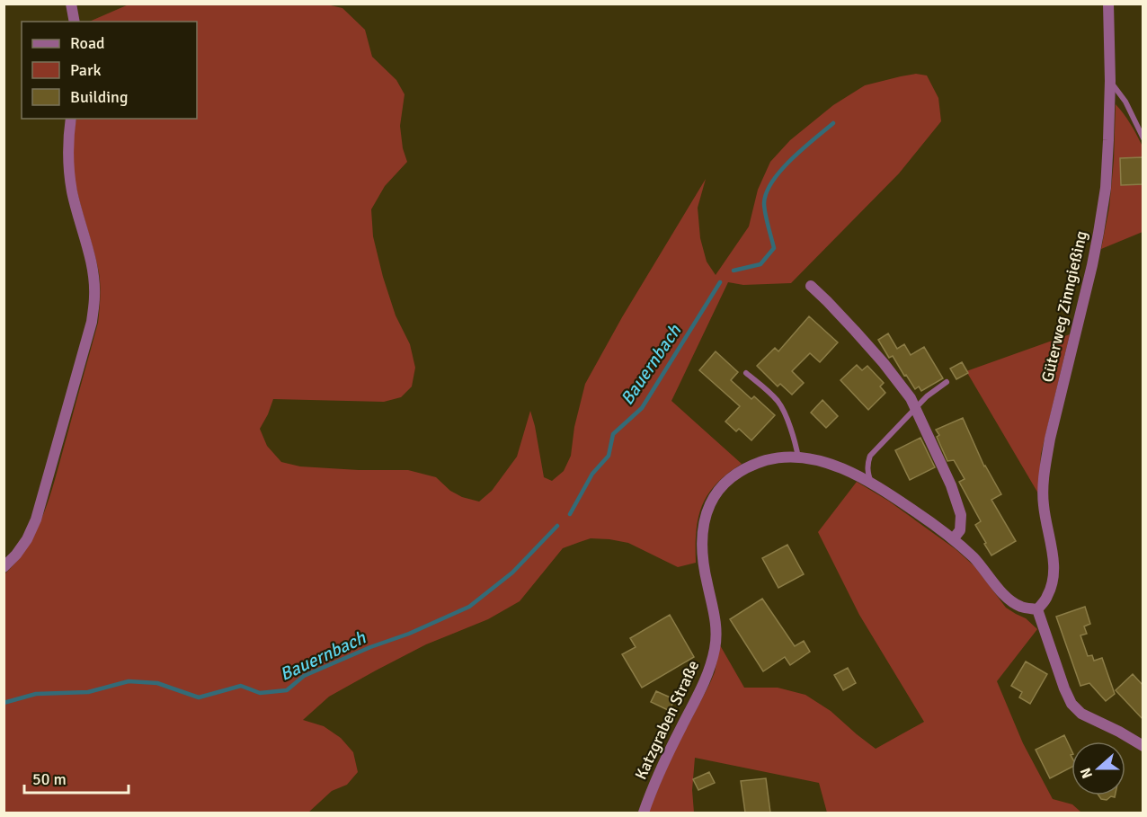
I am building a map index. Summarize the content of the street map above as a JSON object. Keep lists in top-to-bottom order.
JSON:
{
  "streets": {
    "street": ["Güterweg Zinngießing", "Katzgraben Straße"]
  },
  "crossings": [
    ["Güterweg Zinngießing", "Katzgraben Straße"]
  ],
  "water": ["Bauernbach"],
  "legend": ["Road", "Park", "Building"],
  "scale_bar": "50 m",
  "north": "left"
}
